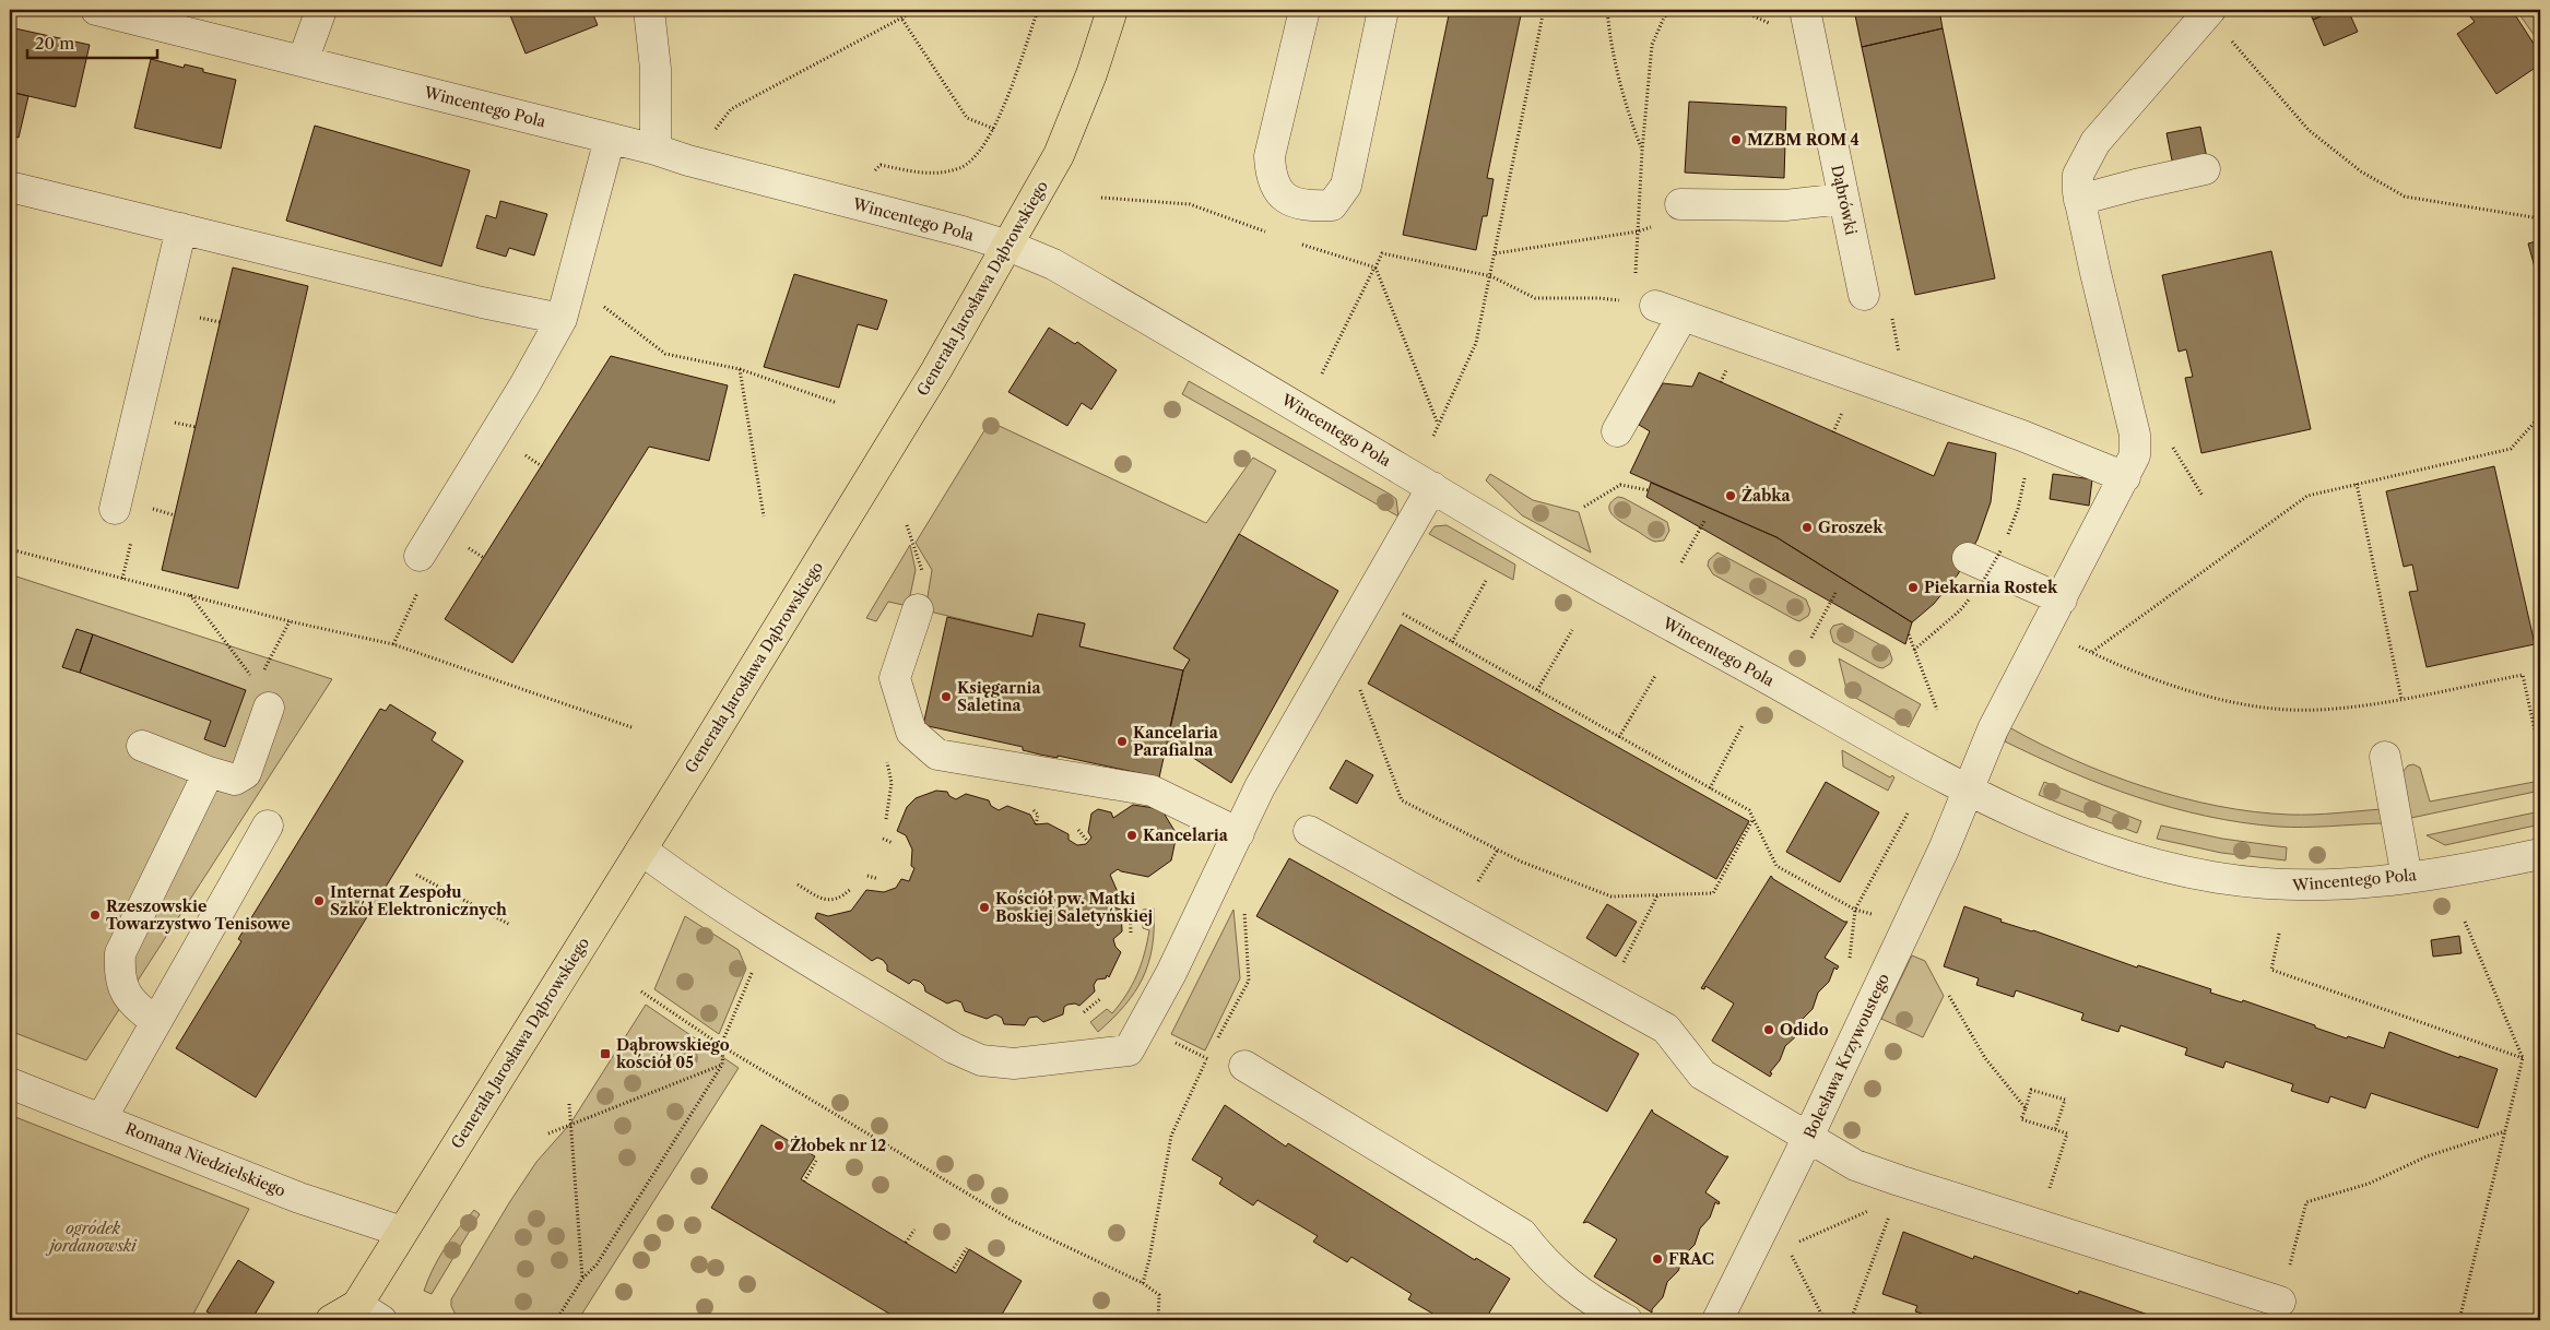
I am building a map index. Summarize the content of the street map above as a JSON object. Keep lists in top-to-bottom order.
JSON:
{
  "streets": {
    "main road": ["Generała Jarosława Dąbrowskiego"],
    "street": [
      "Wincentego Pola",
      "Dąbrówki",
      "Bolesława Krzywoustego",
      "Romana Niedzielskiego"
    ]
  },
  "crossings": [
    ["Wincentego Pola", "Generała Jarosława Dąbrowskiego"],
    ["Wincentego Pola", "Bolesława Krzywoustego"],
    ["Generała Jarosława Dąbrowskiego", "Romana Niedzielskiego"]
  ],
  "parks": ["ogródek jordanowski"],
  "places": {
    "other": [
      "MZBM ROM 4",
      "Żabka",
      "Groszek",
      "Piekarnia Rostek",
      "Księgarnia Saletina",
      "Kancelaria Parafialna",
      "Kancelaria",
      "Internat Zespołu Szkół Elektronicznych",
      "Kościół pw. Matki Boskiej Saletyńskiej",
      "Rzeszowskie Towarzystwo Tenisowe",
      "Odido",
      "Żłobek nr 12",
      "FRAC"
    ],
    "transit": ["Dąbrowskiego kościół 05"]
  },
  "scale_bar": "20 m"
}
